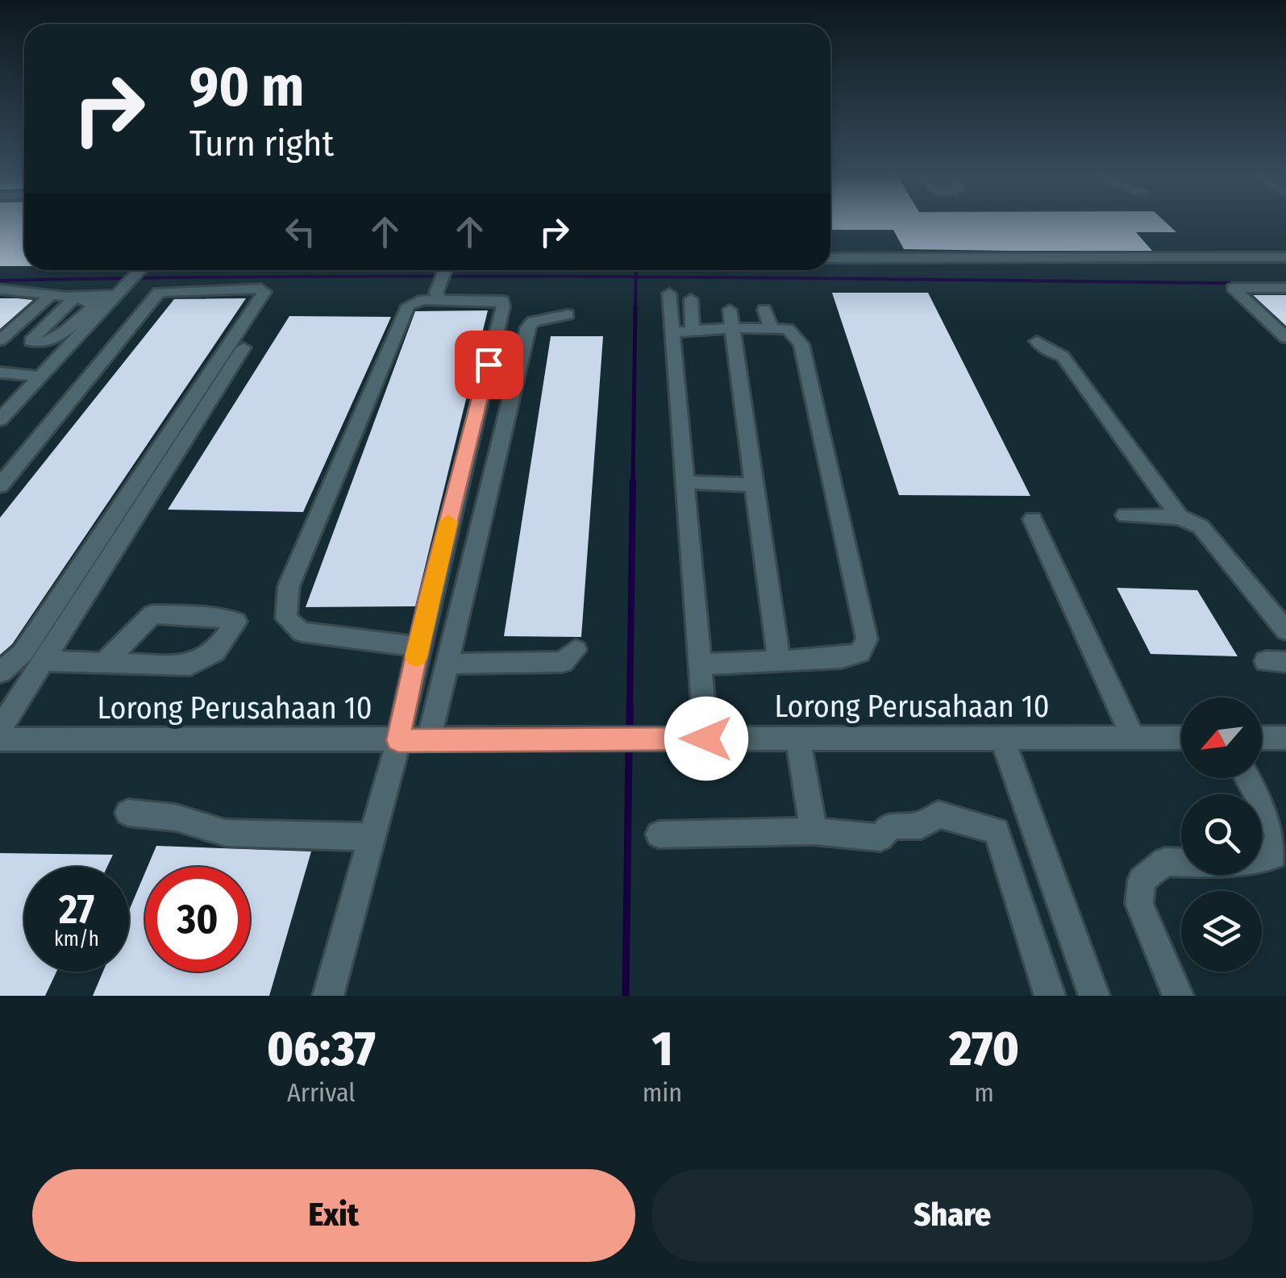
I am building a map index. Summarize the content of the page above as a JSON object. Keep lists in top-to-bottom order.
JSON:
{
  "streets": {
    "street": ["Lorong Perusahaan 10"]
  },
  "north": "bottom left",
  "page": {
    "turn": ["90 m", "Turn right"],
    "speed": "27 km/h",
    "limit": "30",
    "eta": [
      "06:37",
      "Arrival",
      "1",
      "min",
      "270",
      "m"
    ],
    "buttons": ["Exit", "Share"]
  }
}
